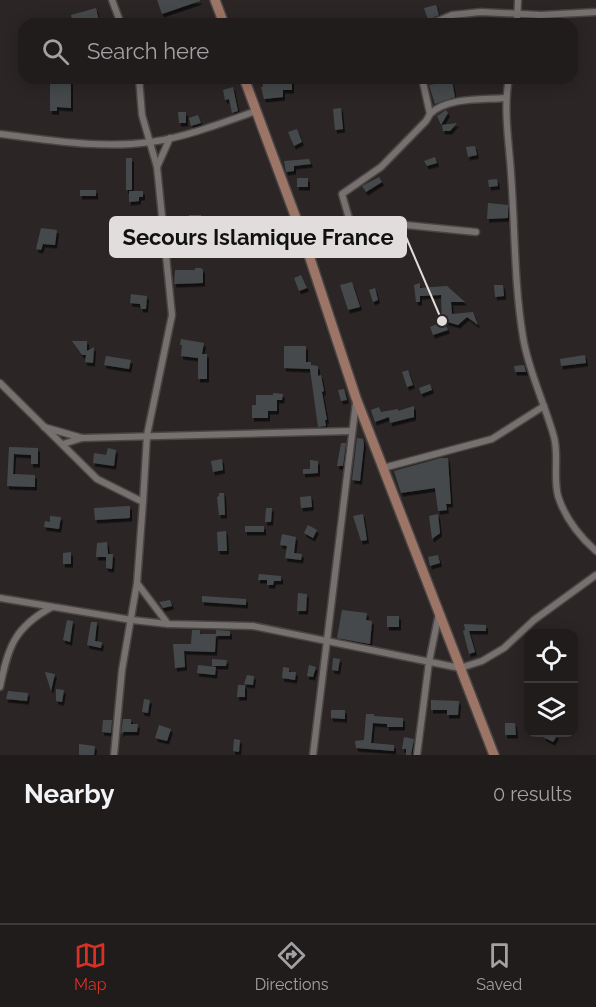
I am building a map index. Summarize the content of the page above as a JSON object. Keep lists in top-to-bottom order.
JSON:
{
  "places": ["Secours Islamique France"],
  "page": {
    "search": "Search here",
    "heading": ["Nearby", "0 results"],
    "nav": ["Map", "Directions", "Saved"]
  }
}
